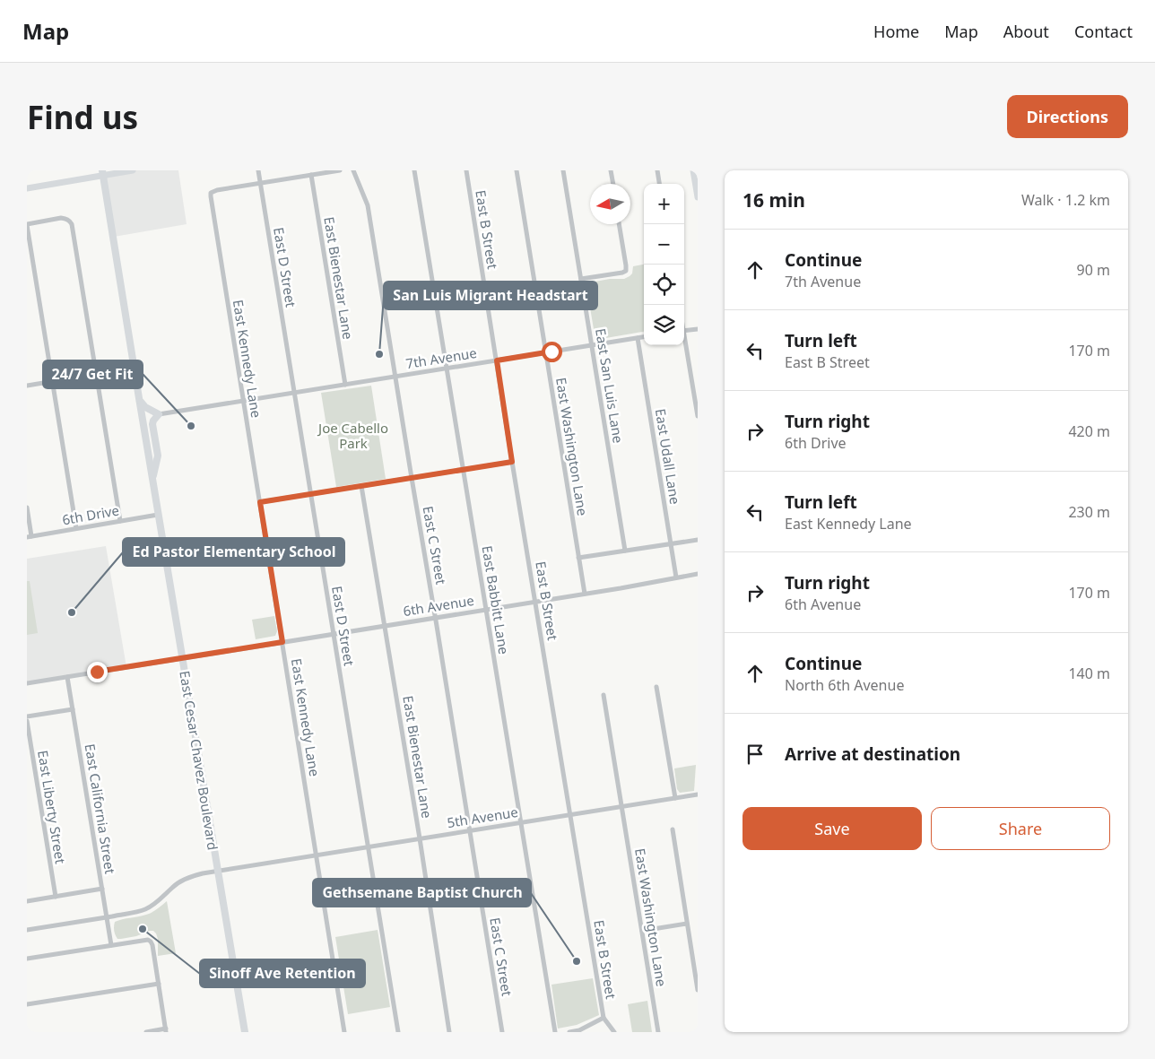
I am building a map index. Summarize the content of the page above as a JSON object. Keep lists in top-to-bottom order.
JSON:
{
  "streets": {
    "highway": ["East Cesar Chavez Boulevard"],
    "street": [
      "East B Street",
      "East D Street",
      "East Bienestar Lane",
      "7th Avenue",
      "East Kennedy Lane",
      "East San Luis Lane",
      "East Washington Lane",
      "East Udall Lane",
      "6th Drive",
      "East C Street",
      "East Babbitt Lane",
      "6th Avenue",
      "East Liberty Street",
      "East California Street",
      "5th Avenue"
    ]
  },
  "crossings": [
    ["East B Street", "7th Avenue"],
    ["East B Street", "6th Avenue"],
    ["East B Street", "5th Avenue"],
    ["East D Street", "7th Avenue"],
    ["East D Street", "East Kennedy Lane"],
    ["East D Street", "6th Avenue"],
    ["East D Street", "5th Avenue"],
    ["East Bienestar Lane", "7th Avenue"],
    ["East Bienestar Lane", "6th Avenue"],
    ["East Bienestar Lane", "5th Avenue"],
    ["7th Avenue", "East Kennedy Lane"],
    ["7th Avenue", "East San Luis Lane"],
    ["7th Avenue", "East Washington Lane"],
    ["7th Avenue", "East Udall Lane"],
    ["7th Avenue", "East C Street"],
    ["7th Avenue", "East Babbitt Lane"],
    ["East Kennedy Lane", "6th Avenue"],
    ["East Kennedy Lane", "5th Avenue"],
    ["East Washington Lane", "6th Avenue"],
    ["East Washington Lane", "5th Avenue"],
    ["East Udall Lane", "6th Avenue"],
    ["6th Drive", "East Cesar Chavez Boulevard"],
    ["East C Street", "6th Avenue"],
    ["East C Street", "5th Avenue"],
    ["East Babbitt Lane", "6th Avenue"],
    ["East Babbitt Lane", "5th Avenue"],
    ["6th Avenue", "East Cesar Chavez Boulevard"],
    ["6th Avenue", "East California Street"],
    ["East Cesar Chavez Boulevard", "5th Avenue"],
    ["East California Street", "5th Avenue"]
  ],
  "parks": ["Joe Cabello Park"],
  "places": [
    "San Luis Migrant Headstart",
    "24/7 Get Fit",
    "Ed Pastor Elementary School",
    "Sinoff Ave Retention",
    "Gethsemane Baptist Church"
  ],
  "north": "left",
  "page": {
    "header": "Map",
    "nav": [
      "Home",
      "Map",
      "About",
      "Contact"
    ],
    "buttons": [
      "Directions",
      ["Save", "Share"]
    ],
    "title": "Find us",
    "heading": ["16 min", "Walk · 1.2 km"],
    "map_buttons": ["+", "−"],
    "list": [
      ["Continue", "7th Avenue", "90 m"],
      ["Turn left", "East B Street", "170 m"],
      ["Turn right", "6th Drive", "420 m"],
      ["Turn left", "East Kennedy Lane", "230 m"],
      ["Turn right", "6th Avenue", "170 m"],
      ["Continue", "North 6th Avenue", "140 m"],
      "Arrive at destination"
    ]
  }
}
